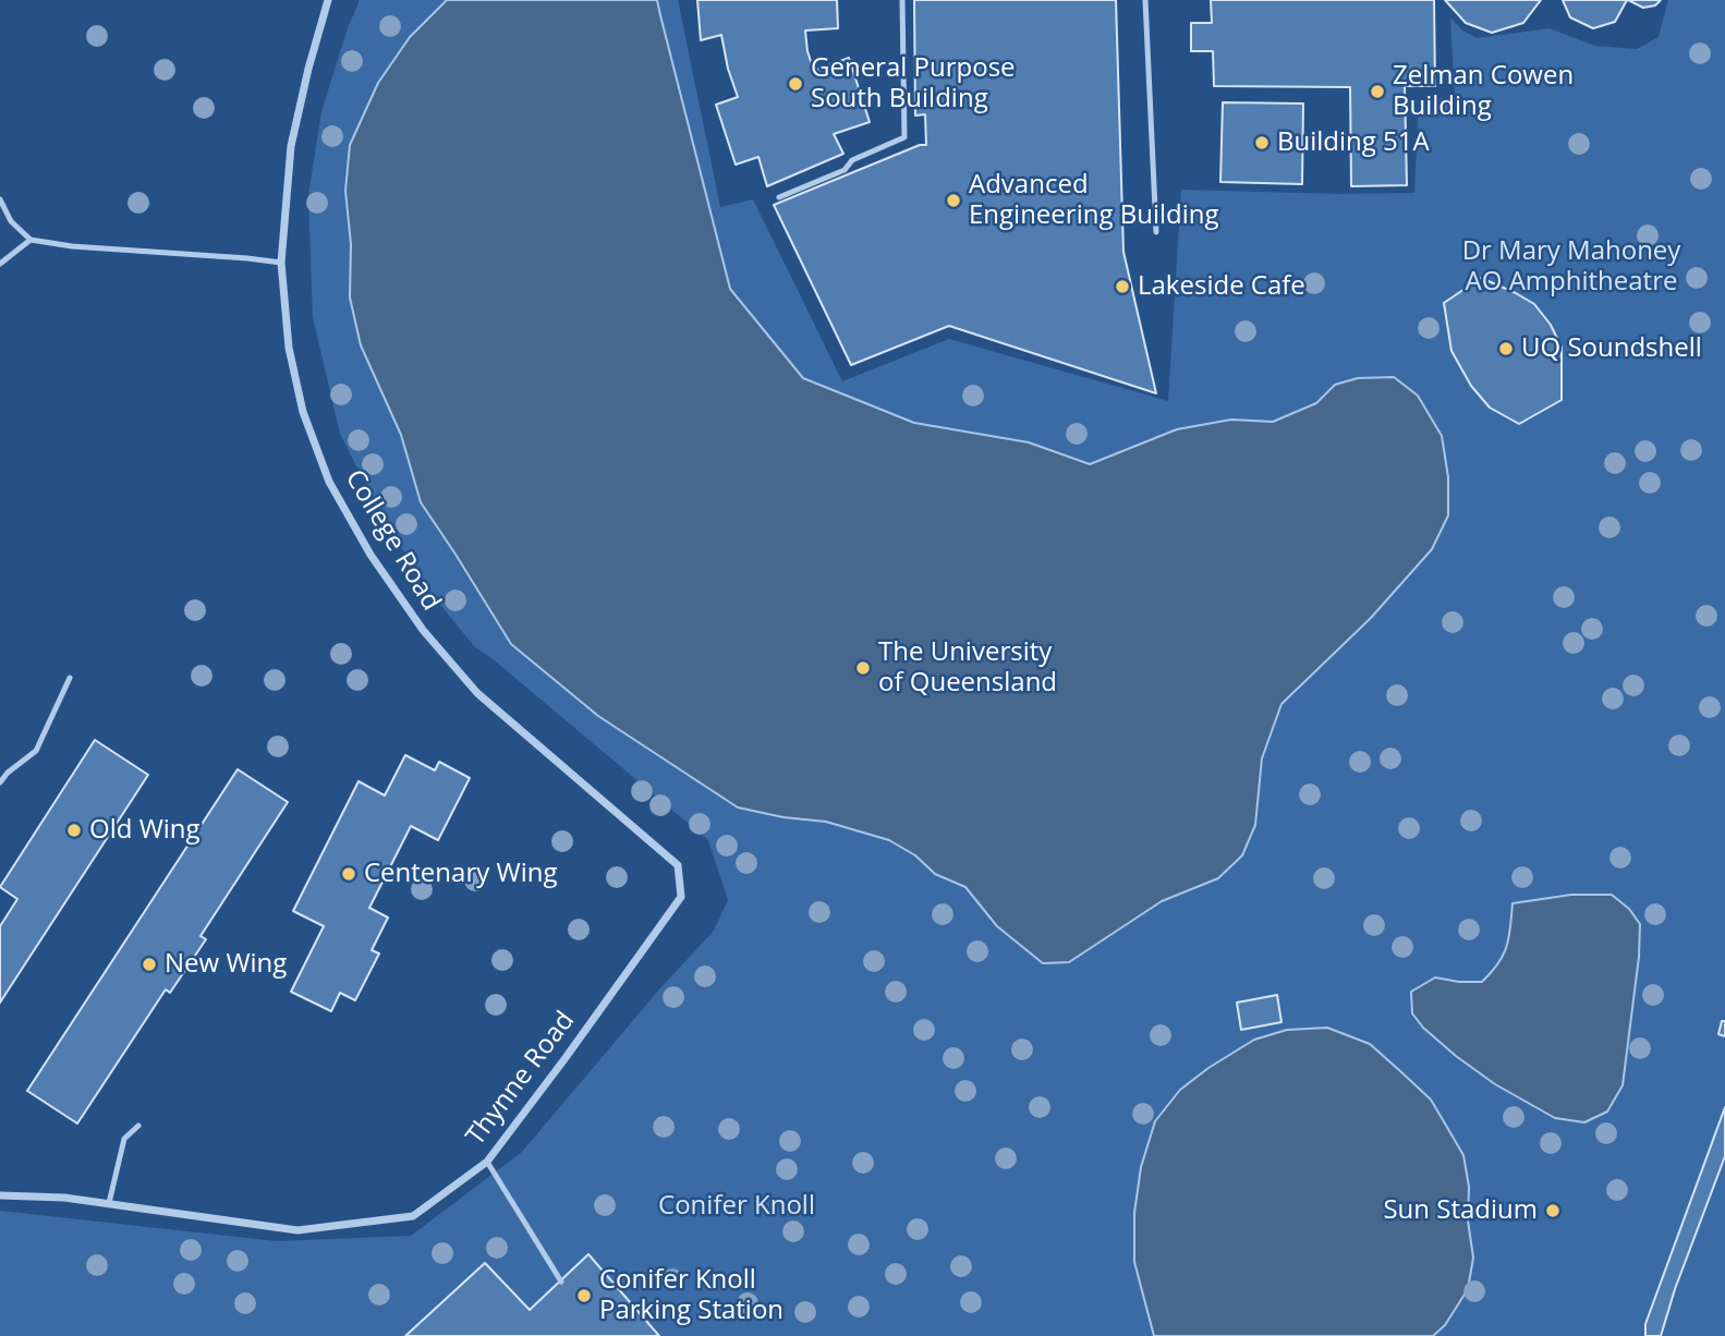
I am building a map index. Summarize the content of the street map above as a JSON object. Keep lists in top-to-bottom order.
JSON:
{
  "streets": {
    "street": ["College Road", "Thynne Road"]
  },
  "crossings": [
    ["College Road", "Thynne Road"]
  ],
  "parks": ["Dr Mary Mahoney AO Amphitheatre", "Conifer Knoll"],
  "places": [
    "General Purpose South Building",
    "Zelman Cowen Building",
    "Building 51A",
    "Advanced Engineering Building",
    "Lakeside Cafe",
    "UQ Soundshell",
    "The University of Queensland",
    "Old Wing",
    "Centenary Wing",
    "New Wing",
    "Sun Stadium",
    "Conifer Knoll Parking Station"
  ]
}
